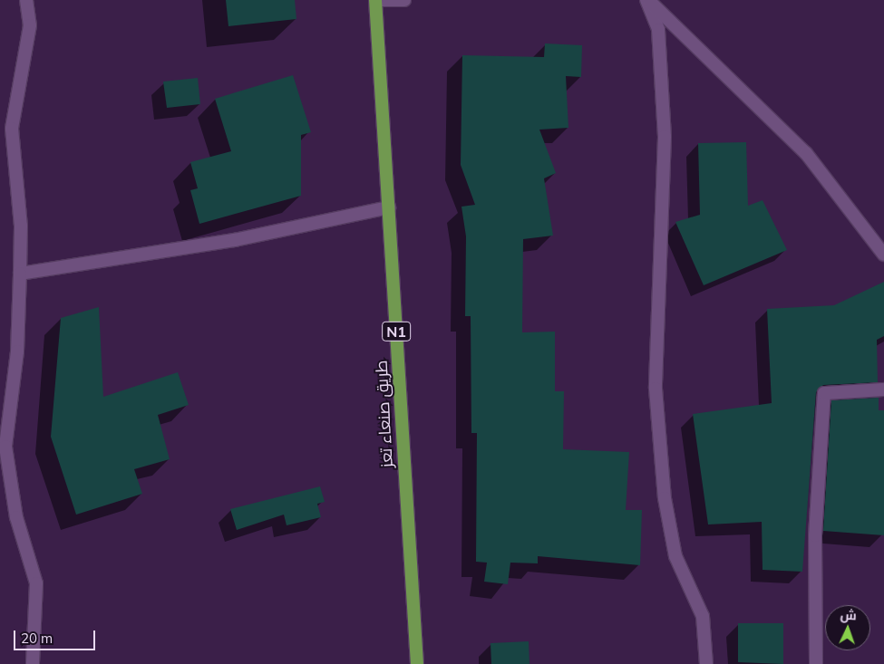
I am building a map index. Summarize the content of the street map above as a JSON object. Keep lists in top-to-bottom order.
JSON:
{
  "streets": {
    "highway": ["N1", "طريق صنعاء تعز"]
  },
  "scale_bar": "20 m",
  "north": "top"
}
